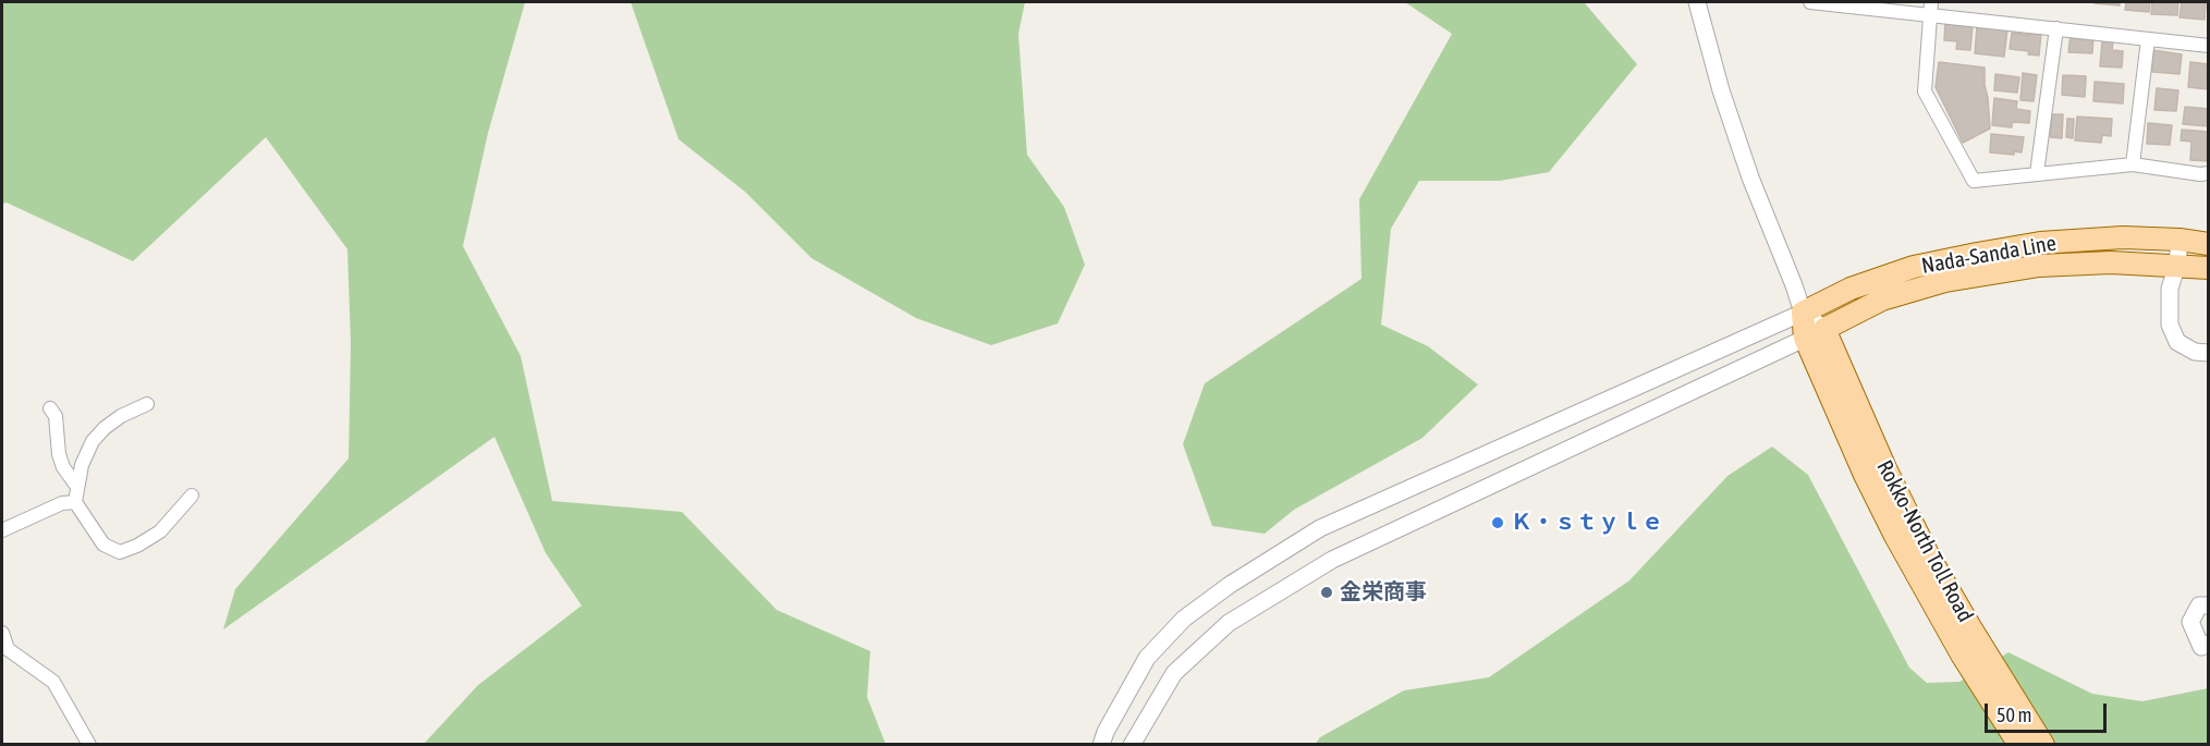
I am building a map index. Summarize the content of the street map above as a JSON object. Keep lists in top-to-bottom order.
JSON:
{
  "streets": {
    "main road": ["Nada-Sanda Line", "Rokko-North Toll Road"]
  },
  "crossings": [
    ["Nada-Sanda Line", "Rokko-North Toll Road"]
  ],
  "places": ["Ｋ・ｓｔｙｌｅ", "金栄商事"],
  "scale_bar": "50 m"
}
